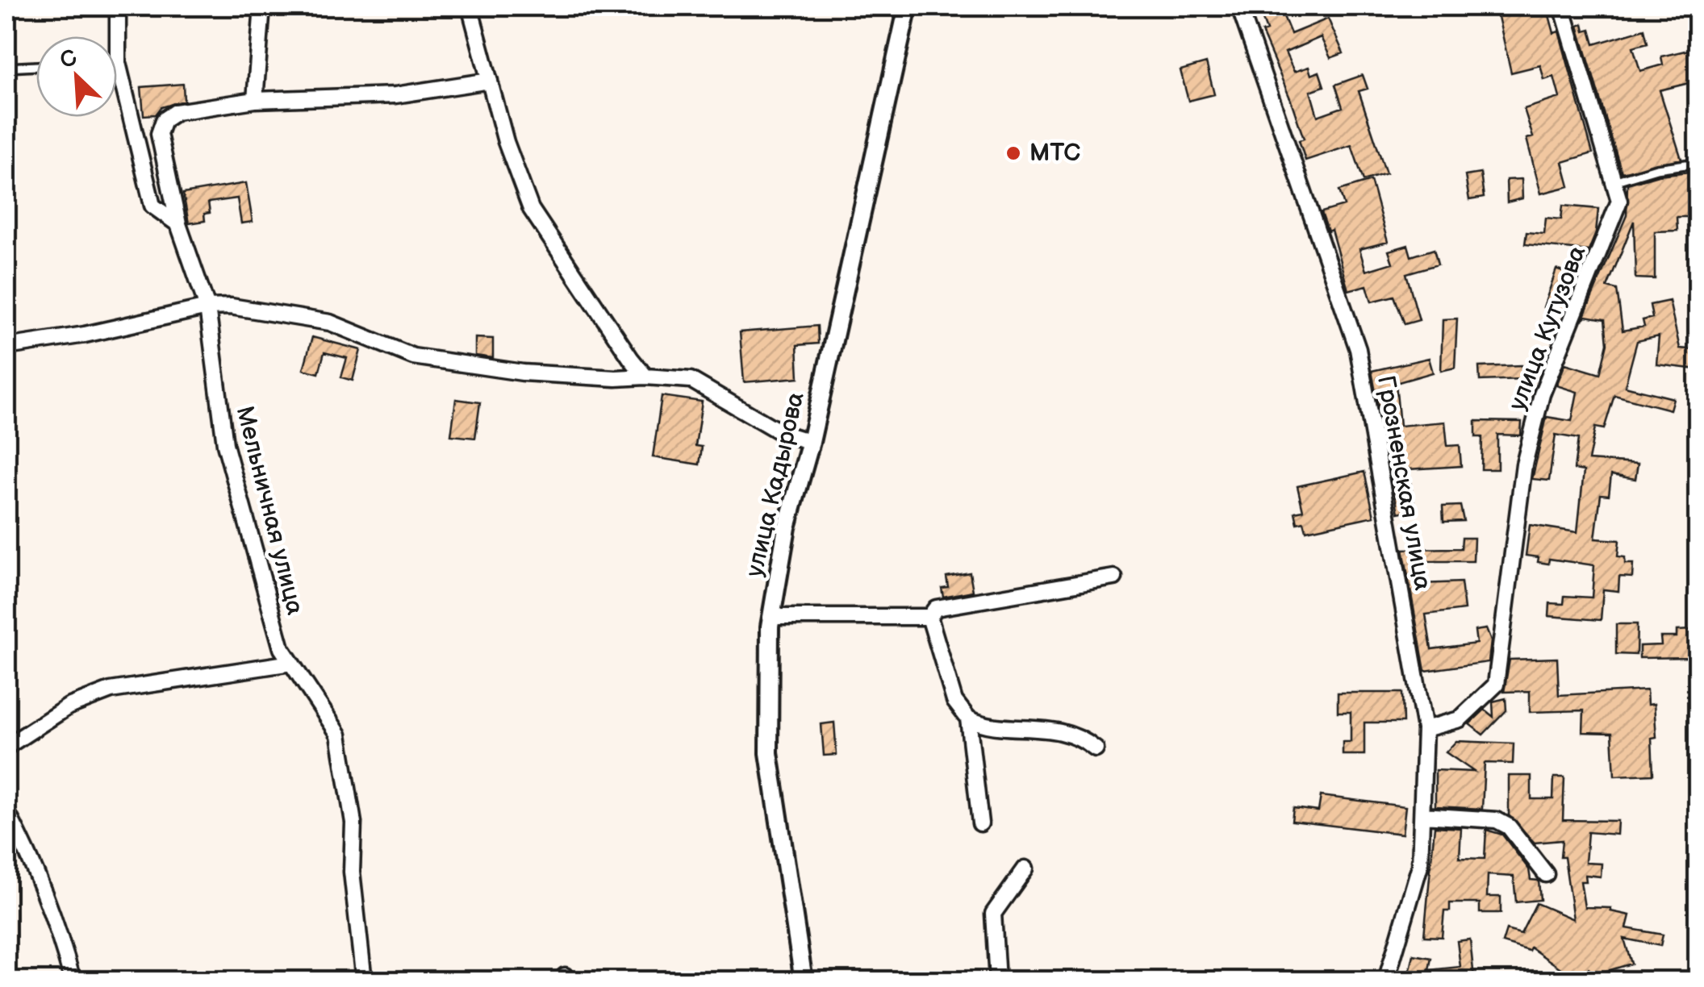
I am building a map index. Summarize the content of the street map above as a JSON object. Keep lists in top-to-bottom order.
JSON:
{
  "streets": {
    "street": [
      "улица Кутузова",
      "Грозненская улица",
      "улица Кадырова",
      "Мельничная улица"
    ]
  },
  "crossings": [
    ["улица Кутузова", "Грозненская улица"]
  ],
  "places": ["МТС"],
  "north": "top left"
}
